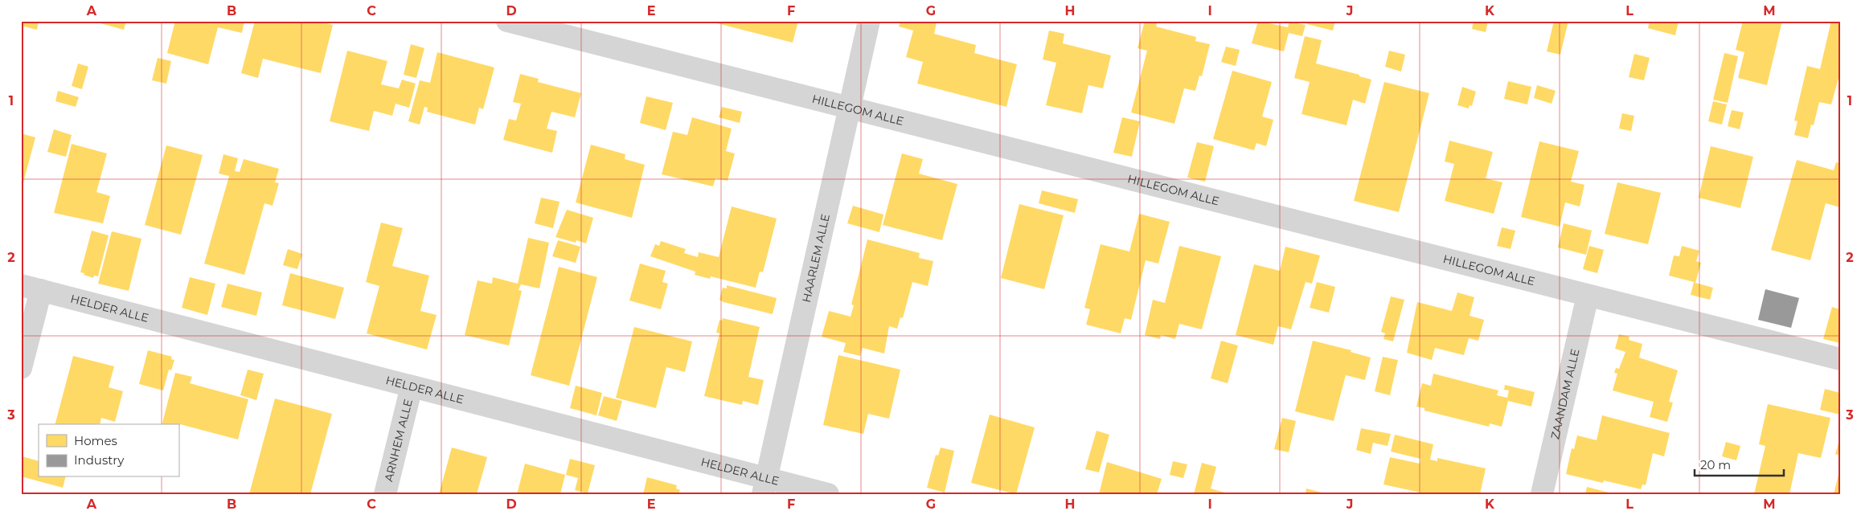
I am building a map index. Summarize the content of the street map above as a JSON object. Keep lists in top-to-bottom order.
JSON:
{
  "streets": {
    "street": [
      "HILLEGOM ALLE",
      "HAARLEM ALLE",
      "HELDER ALLE",
      "ZAANDAM ALLE",
      "ARNHEM ALLE"
    ]
  },
  "crossings": [
    ["HILLEGOM ALLE", "HAARLEM ALLE"],
    ["HILLEGOM ALLE", "ZAANDAM ALLE"],
    ["HAARLEM ALLE", "HELDER ALLE"],
    ["HELDER ALLE", "ARNHEM ALLE"]
  ],
  "legend": ["Homes", "Industry"],
  "scale_bar": "20 m",
  "grid": {
    "columns": [
      "A",
      "B",
      "C",
      "D",
      "E",
      "F",
      "G",
      "H",
      "I",
      "J",
      "K",
      "L",
      "M"
    ],
    "rows": ["1", "2", "3"]
  }
}
